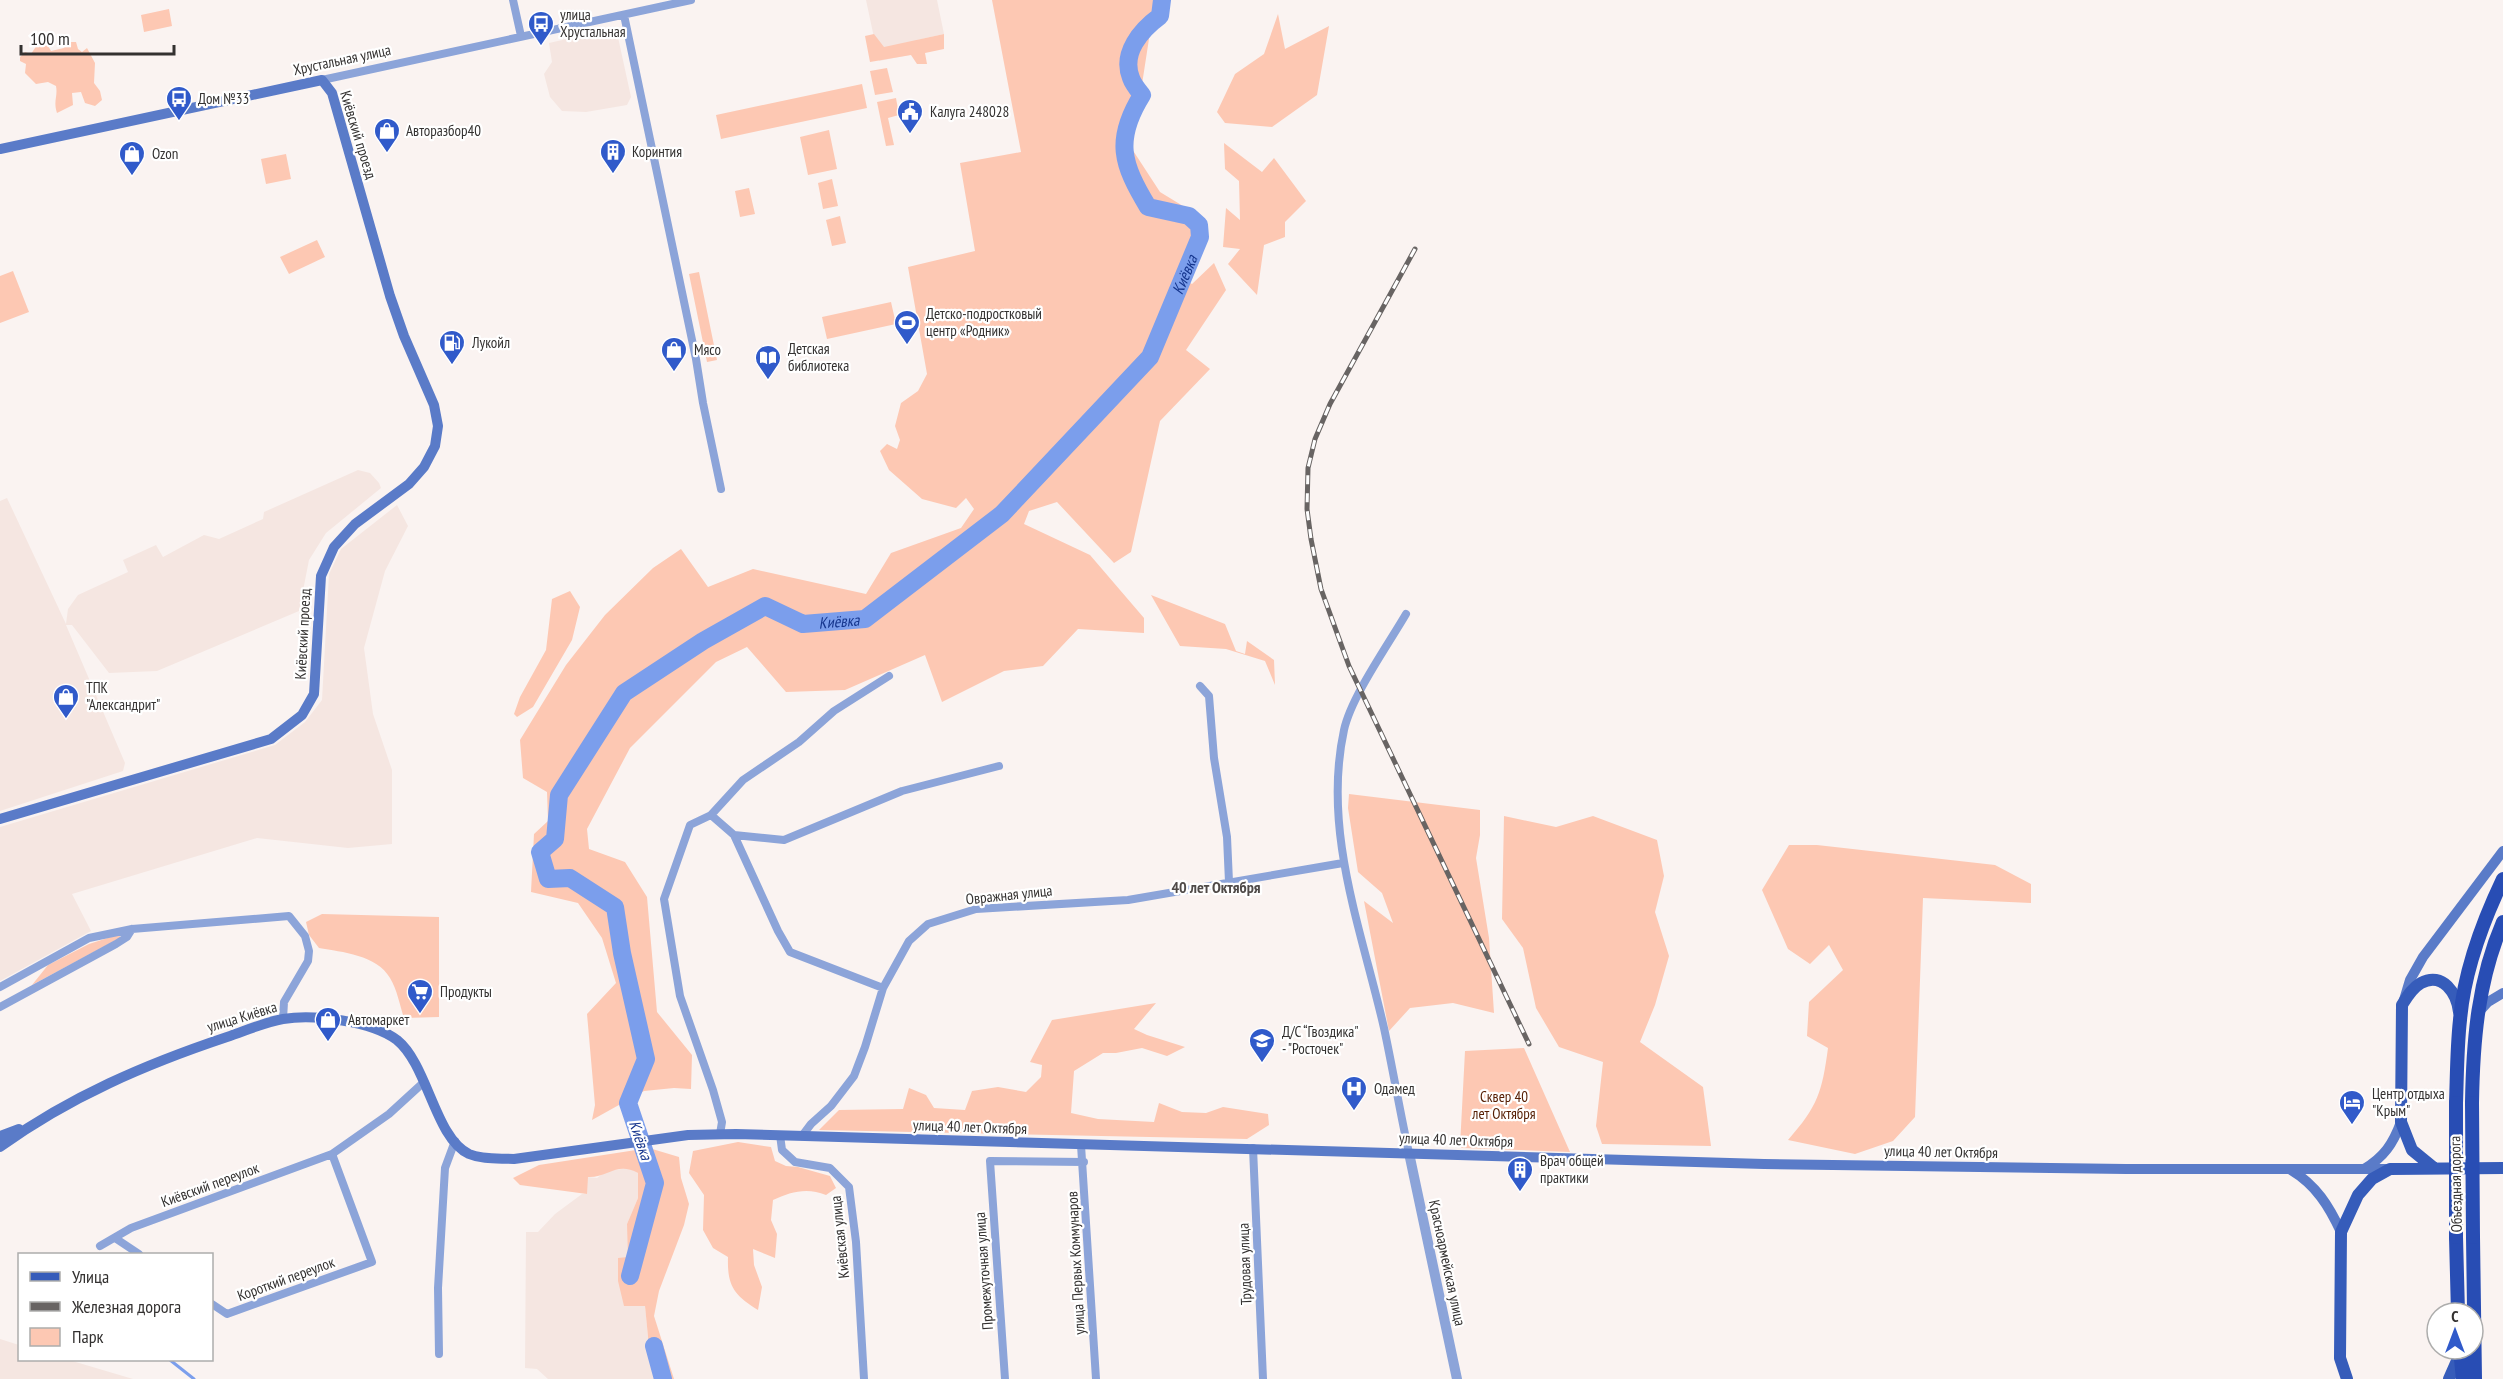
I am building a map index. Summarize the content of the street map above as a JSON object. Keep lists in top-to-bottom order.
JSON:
{
  "streets": {
    "highway": ["Объездная дорога"],
    "main road": [
      "Хрустальная улица",
      "Киёвский проезд",
      "улица Киёвка",
      "улица 40 лет Октября"
    ],
    "street": [
      "Овражная улица",
      "Киёвский переулок",
      "Киёвская улица",
      "улица Первых Коммунаров",
      "Красноармейская улица",
      "Трудовая улица",
      "Промежуточная улица",
      "Короткий переулок"
    ]
  },
  "crossings": [
    ["Хрустальная улица", "Киёвский проезд"],
    ["Овражная улица", "улица 40 лет Октября"],
    ["улица Киёвка", "улица 40 лет Октября"],
    ["улица Киёвка", "Киёвский переулок"],
    ["улица 40 лет Октября", "Киёвская улица"],
    ["улица 40 лет Октября", "улица Первых Коммунаров"],
    ["улица 40 лет Октября", "Красноармейская улица"],
    ["улица 40 лет Октября", "Трудовая улица"],
    ["Киёвский переулок", "Короткий переулок"],
    ["улица Первых Коммунаров", "Промежуточная улица"]
  ],
  "districts": ["40 лет Октября"],
  "water": ["Киёвка"],
  "parks": ["Сквер 40 лет Октября"],
  "places": {
    "bus stop": ["улица Хрустальная", "Дом №33"],
    "public building": ["Калуга 248028"],
    "shop": [
      "Авторазбор40",
      "Ozon",
      "Мясо",
      "ТПК \"Александрит\"",
      "Автомаркет"
    ],
    "building": ["Коринтия", "Врач общей практики"],
    "sports": ["Детско-подростковый центр «Родник»"],
    "fuel station": ["Лукойл"],
    "library": ["Детская библиотека"],
    "supermarket": ["Продукты"],
    "school or university": ["Д/С “Гвоздика\" - \"Росточек\""],
    "hospital": ["Одамед"],
    "hotel": ["Центр отдыха \"Крым\""]
  },
  "legend": ["Улица", "Железная дорога", "Парк"],
  "scale_bar": "100 m",
  "north": "top"
}
